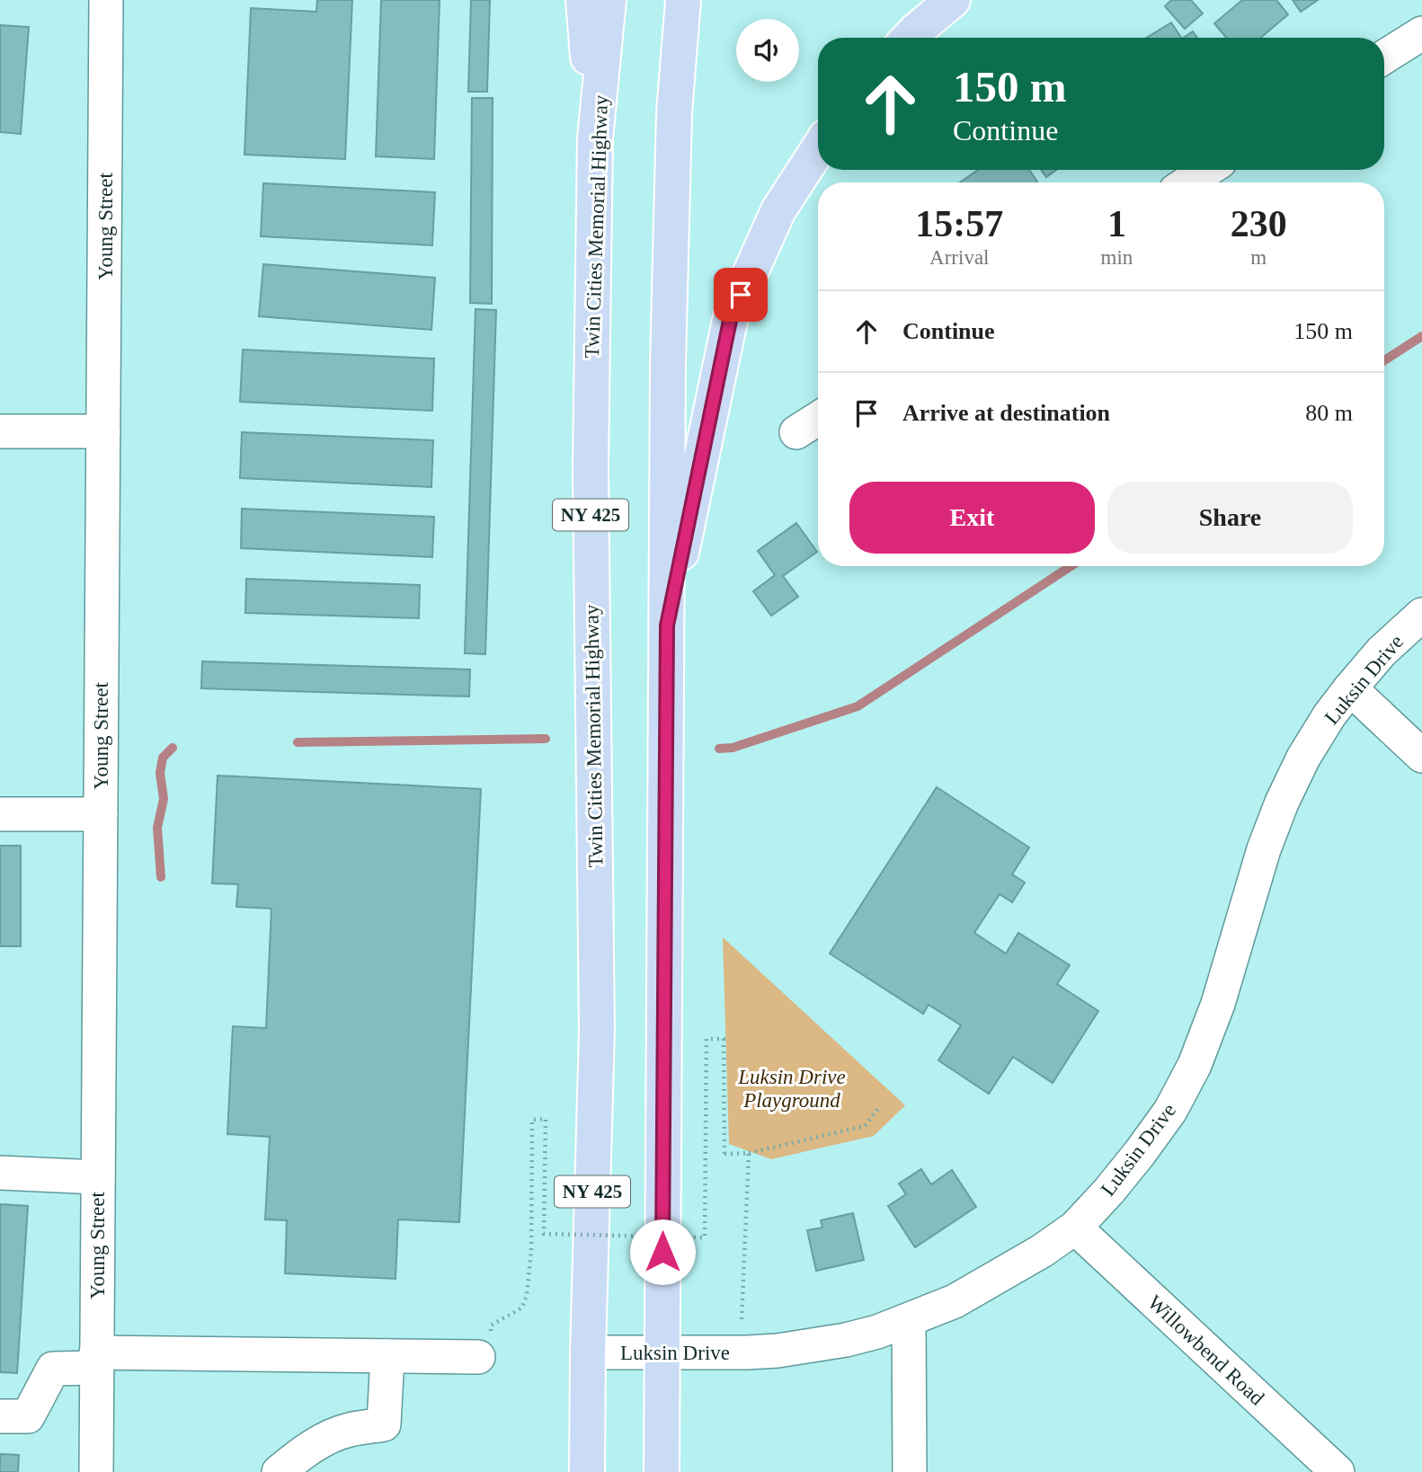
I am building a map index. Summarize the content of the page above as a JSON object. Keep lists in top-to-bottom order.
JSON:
{
  "streets": {
    "main road": ["Twin Cities Memorial Highway", "NY 425"],
    "street": ["Young Street", "Luksin Drive", "Willowbend Road"]
  },
  "crossings": [
    ["Twin Cities Memorial Highway", "Luksin Drive"],
    ["Luksin Drive", "Willowbend Road"]
  ],
  "parks": ["Luksin Drive Playground"],
  "page": {
    "turn": ["150 m", "Continue"],
    "eta": [
      "15:57",
      "Arrival",
      "1",
      "min",
      "230",
      "m"
    ],
    "list": [
      {
        "name": "Continue",
        "value": "150 m"
      },
      {
        "name": "Arrive at destination",
        "value": "80 m"
      }
    ],
    "buttons": ["Exit", "Share"]
  }
}
